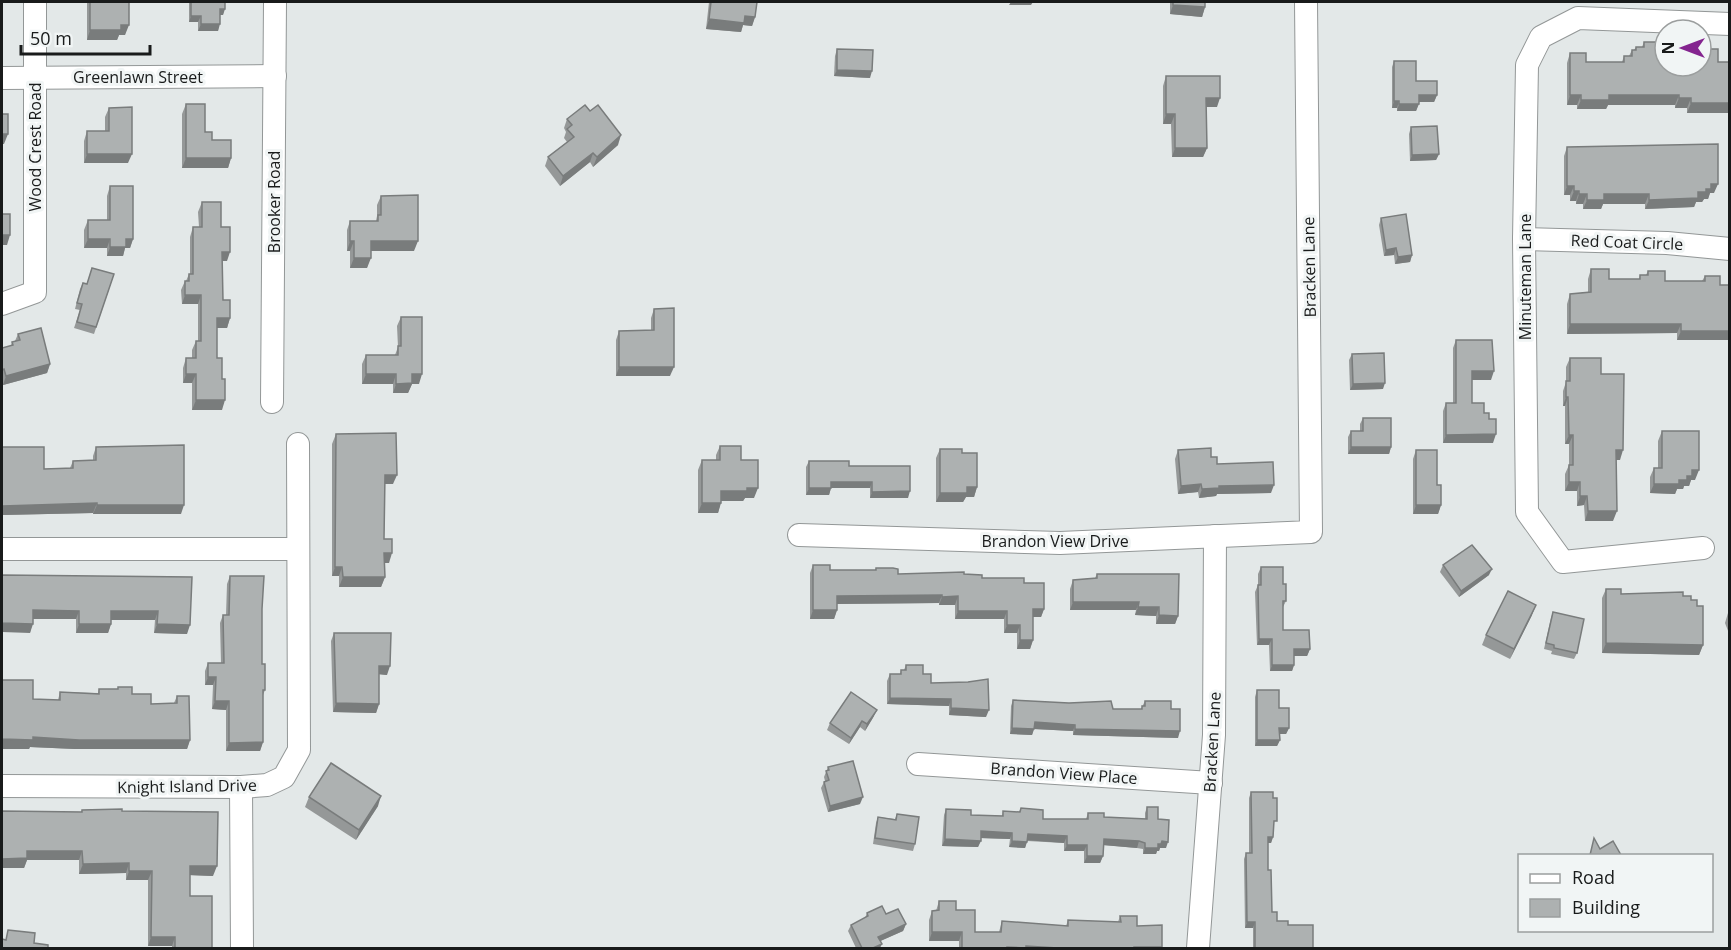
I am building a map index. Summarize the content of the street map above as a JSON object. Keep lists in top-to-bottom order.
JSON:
{
  "streets": {
    "street": [
      "Greenlawn Street",
      "Wood Crest Road",
      "Brooker Road",
      "Red Coat Circle",
      "Bracken Lane",
      "Minuteman Lane",
      "Brandon View Drive",
      "Brandon View Place",
      "Knight Island Drive"
    ]
  },
  "crossings": [
    ["Greenlawn Street", "Wood Crest Road"],
    ["Greenlawn Street", "Brooker Road"],
    ["Red Coat Circle", "Minuteman Lane"],
    ["Bracken Lane", "Brandon View Drive"],
    ["Bracken Lane", "Brandon View Place"]
  ],
  "legend": ["Road", "Building"],
  "scale_bar": "50 m",
  "north": "left"
}
